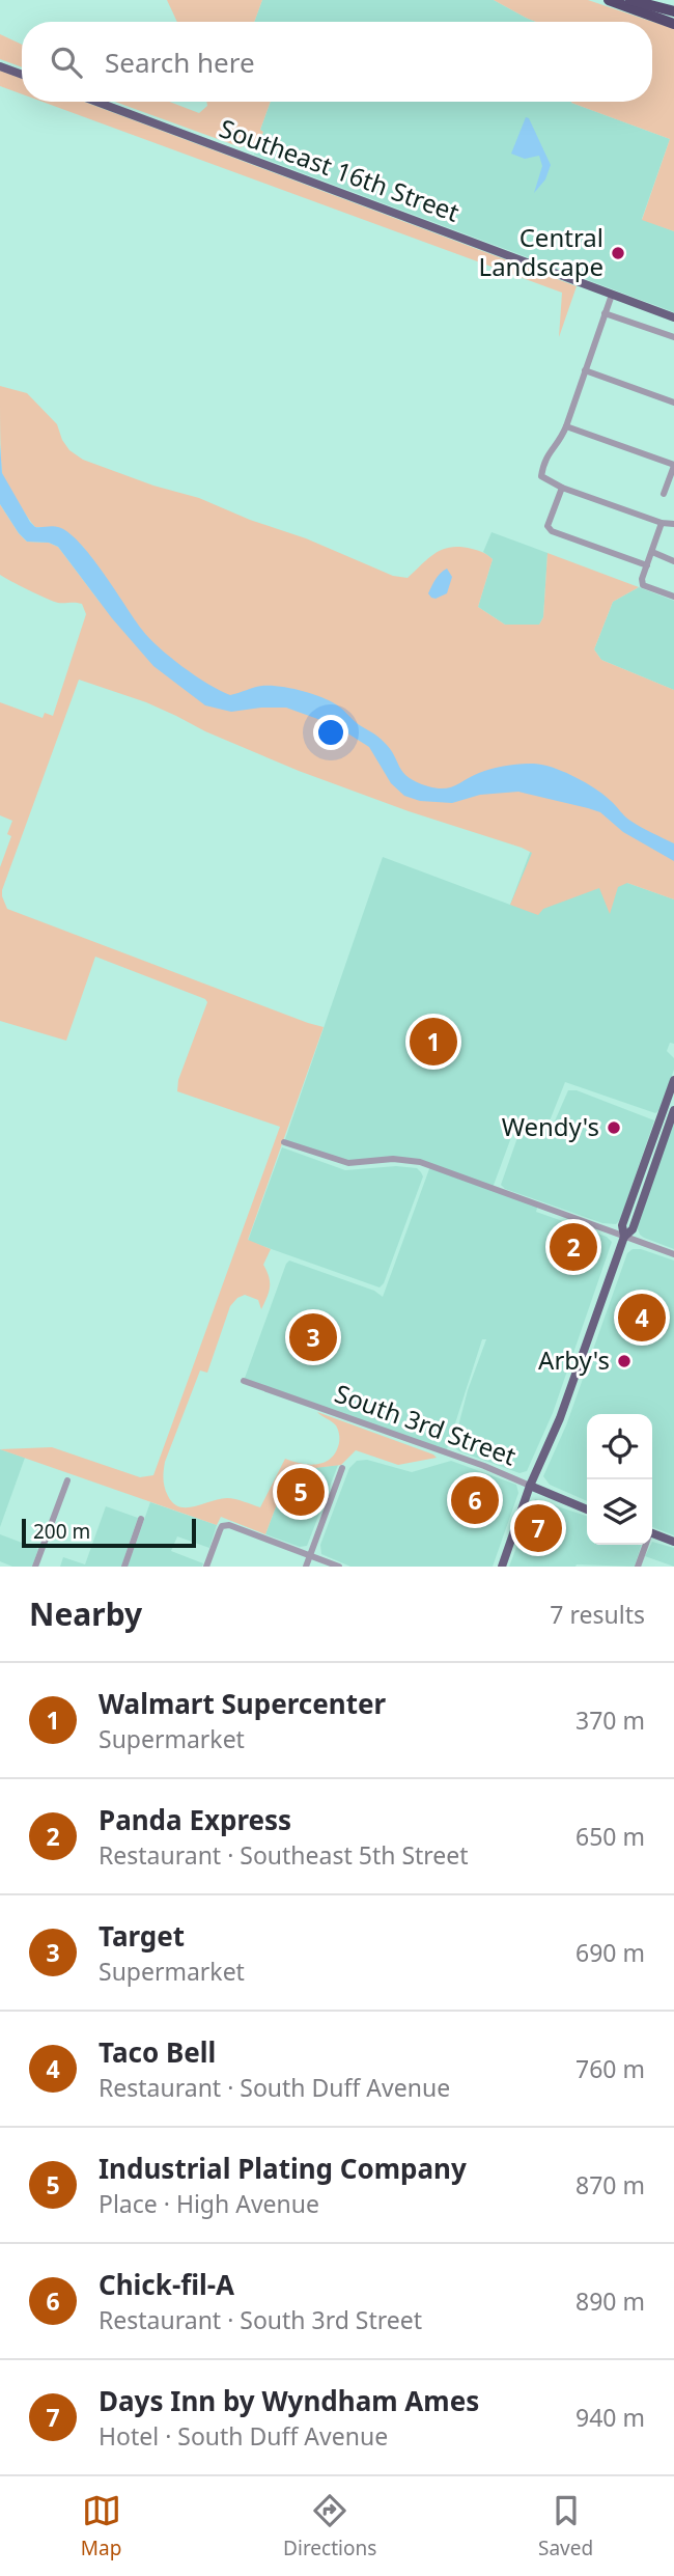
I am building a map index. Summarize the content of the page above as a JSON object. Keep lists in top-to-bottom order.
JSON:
{
  "streets": {
    "main road": ["Southeast 16th Street", "South 3rd Street"]
  },
  "places": ["Central Landscape", "Wendy's", "Arby's"],
  "scale_bar": "200 m",
  "page": {
    "search": "Search here",
    "pins": [
      "1",
      "2",
      "4",
      "3",
      "5",
      "6",
      "7"
    ],
    "scale": "200 m",
    "heading": ["Nearby", "7 results"],
    "list": [
      {
        "mark": "1",
        "name": "Walmart Supercenter",
        "note": "Supermarket",
        "value": "370 m"
      },
      {
        "mark": "2",
        "name": "Panda Express",
        "note": "Restaurant · Southeast 5th Street",
        "value": "650 m"
      },
      {
        "mark": "3",
        "name": "Target",
        "note": "Supermarket",
        "value": "690 m"
      },
      {
        "mark": "4",
        "name": "Taco Bell",
        "note": "Restaurant · South Duff Avenue",
        "value": "760 m"
      },
      {
        "mark": "5",
        "name": "Industrial Plating Company",
        "note": "Place · High Avenue",
        "value": "870 m"
      },
      {
        "mark": "6",
        "name": "Chick-fil-A",
        "note": "Restaurant · South 3rd Street",
        "value": "890 m"
      },
      {
        "mark": "7",
        "name": "Days Inn by Wyndham Ames",
        "note": "Hotel · South Duff Avenue",
        "value": "940 m"
      }
    ],
    "nav": ["Map", "Directions", "Saved"]
  }
}
